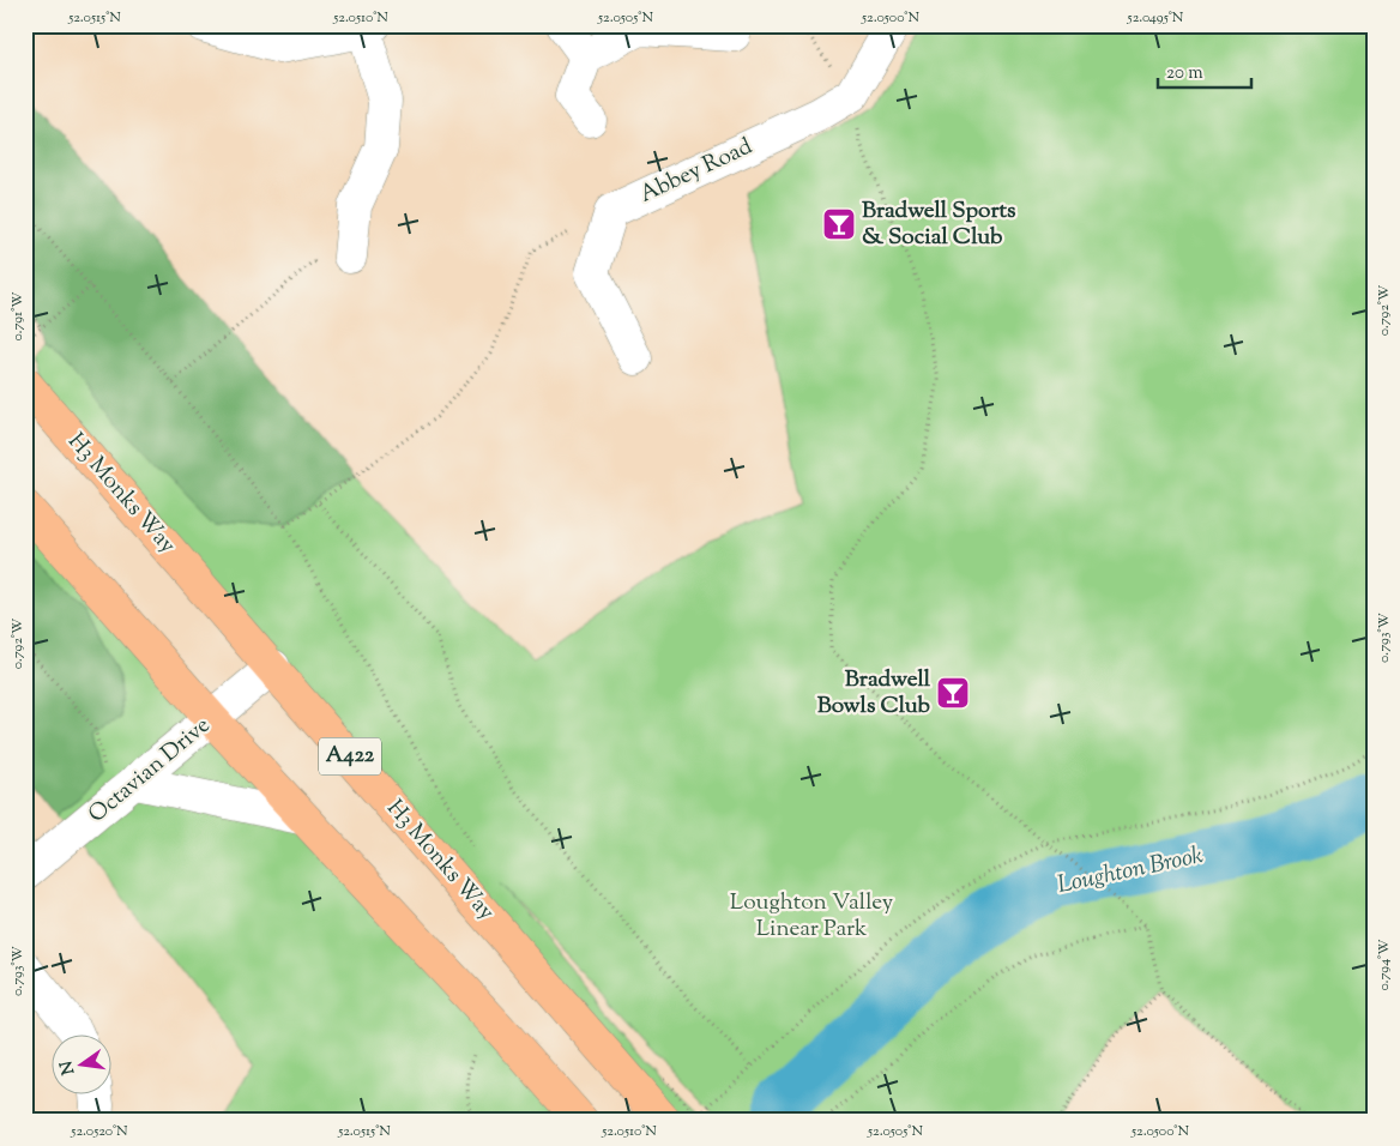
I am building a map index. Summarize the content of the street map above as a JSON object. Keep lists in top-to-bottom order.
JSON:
{
  "streets": {
    "main road": ["H3 Monks Way", "A422"],
    "street": ["Abbey Road", "Octavian Drive"]
  },
  "crossings": [
    ["H3 Monks Way", "Octavian Drive"]
  ],
  "water": ["Loughton Brook"],
  "parks": ["Loughton Valley Linear Park"],
  "places": {
    "bar": ["Bradwell Sports & Social Club", "Bradwell Bowls Club"]
  },
  "scale_bar": "20 m",
  "north": "left",
  "coordinates": [
    "52.0515°N",
    "52.0510°N",
    "52.0505°N",
    "52.0500°N",
    "52.0495°N",
    "0.792°W",
    "0.791°W",
    "0.793°W",
    "0.794°W",
    "52.0520°N"
  ]
}
